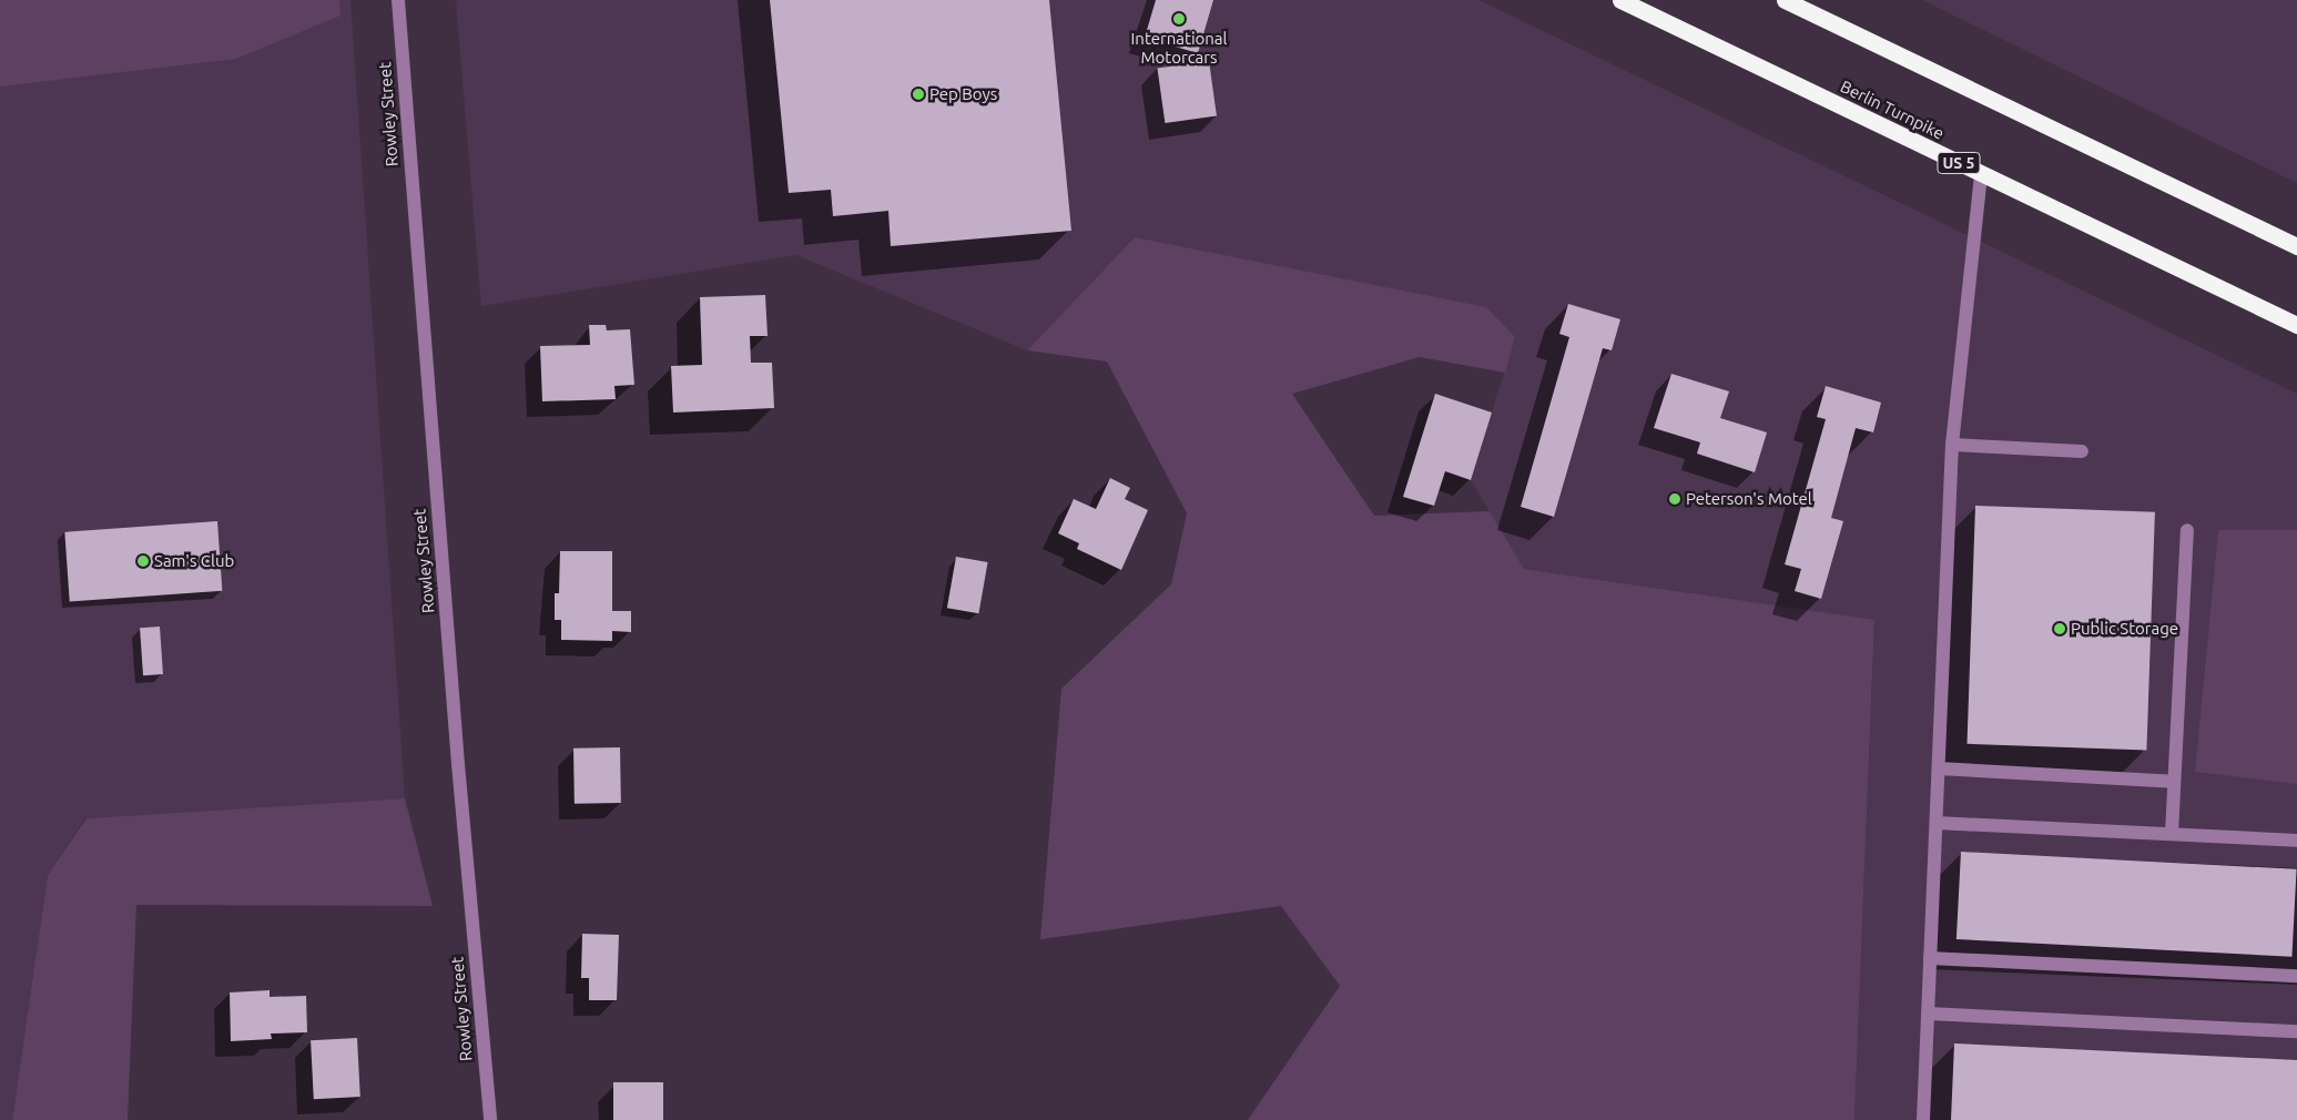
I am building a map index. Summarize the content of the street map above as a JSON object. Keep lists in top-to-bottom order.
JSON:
{
  "streets": {
    "highway": ["Berlin Turnpike", "US 5"],
    "street": ["Rowley Street"]
  },
  "places": [
    "International Motorcars",
    "Pep Boys",
    "Peterson's Motel",
    "Sam's Club",
    "Public Storage"
  ]
}
